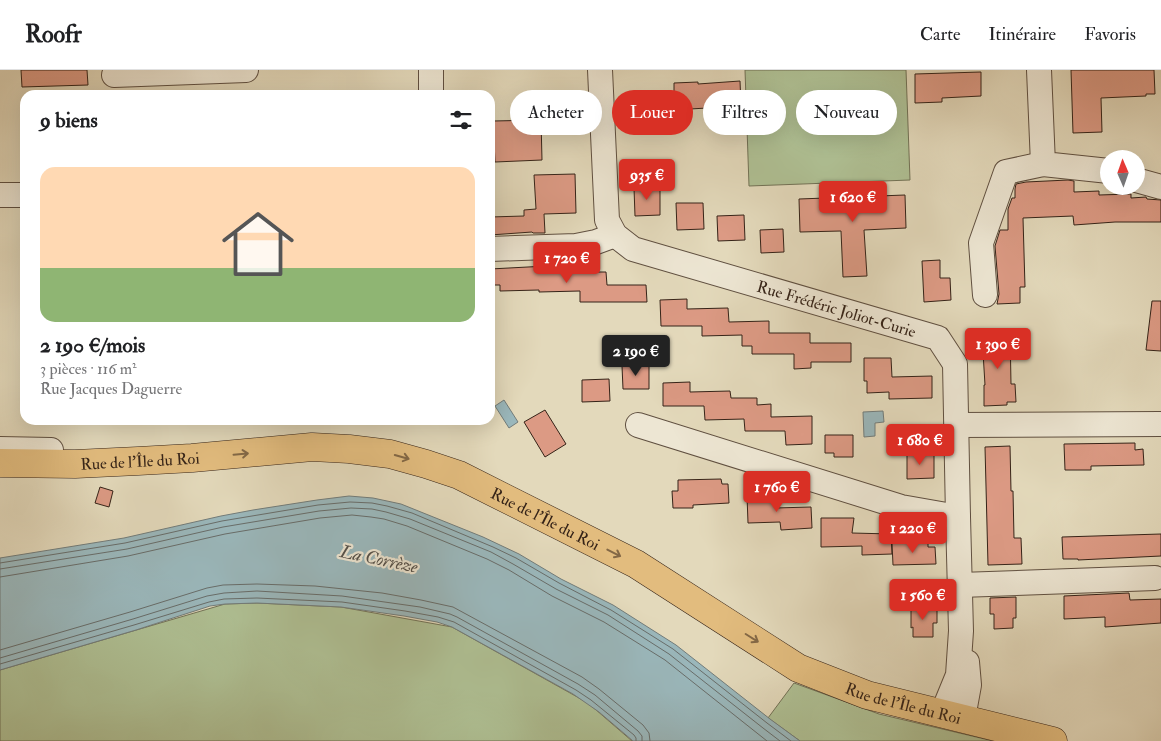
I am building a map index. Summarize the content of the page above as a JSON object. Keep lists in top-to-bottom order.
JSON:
{
  "streets": {
    "main road": ["Rue de l'Île du Roi"],
    "street": ["Rue Frédéric Joliot-Curie"]
  },
  "crossings": [
    ["Rue Frédéric Joliot-Curie", "Rue de l'Île du Roi"]
  ],
  "one_way": ["Rue de l'Île du Roi"],
  "water": ["La Corrèze"],
  "north": "top",
  "page": {
    "header": "Roofr",
    "nav": ["Carte", "Itinéraire", "Favoris"],
    "chip": [
      "Acheter",
      "Louer",
      "Filtres",
      "Nouveau"
    ],
    "heading": "9 biens",
    "list": [
      {
        "name": "2 190 €/mois",
        "note": "3 pièces · 116 m² · Rue Jacques Daguerre"
      }
    ],
    "price": [
      "935 €",
      "1 620 €",
      "1 720 €",
      "1 390 €",
      "2 190 €",
      "1 680 €",
      "1 760 €",
      "1 220 €",
      "1 560 €"
    ]
  }
}
